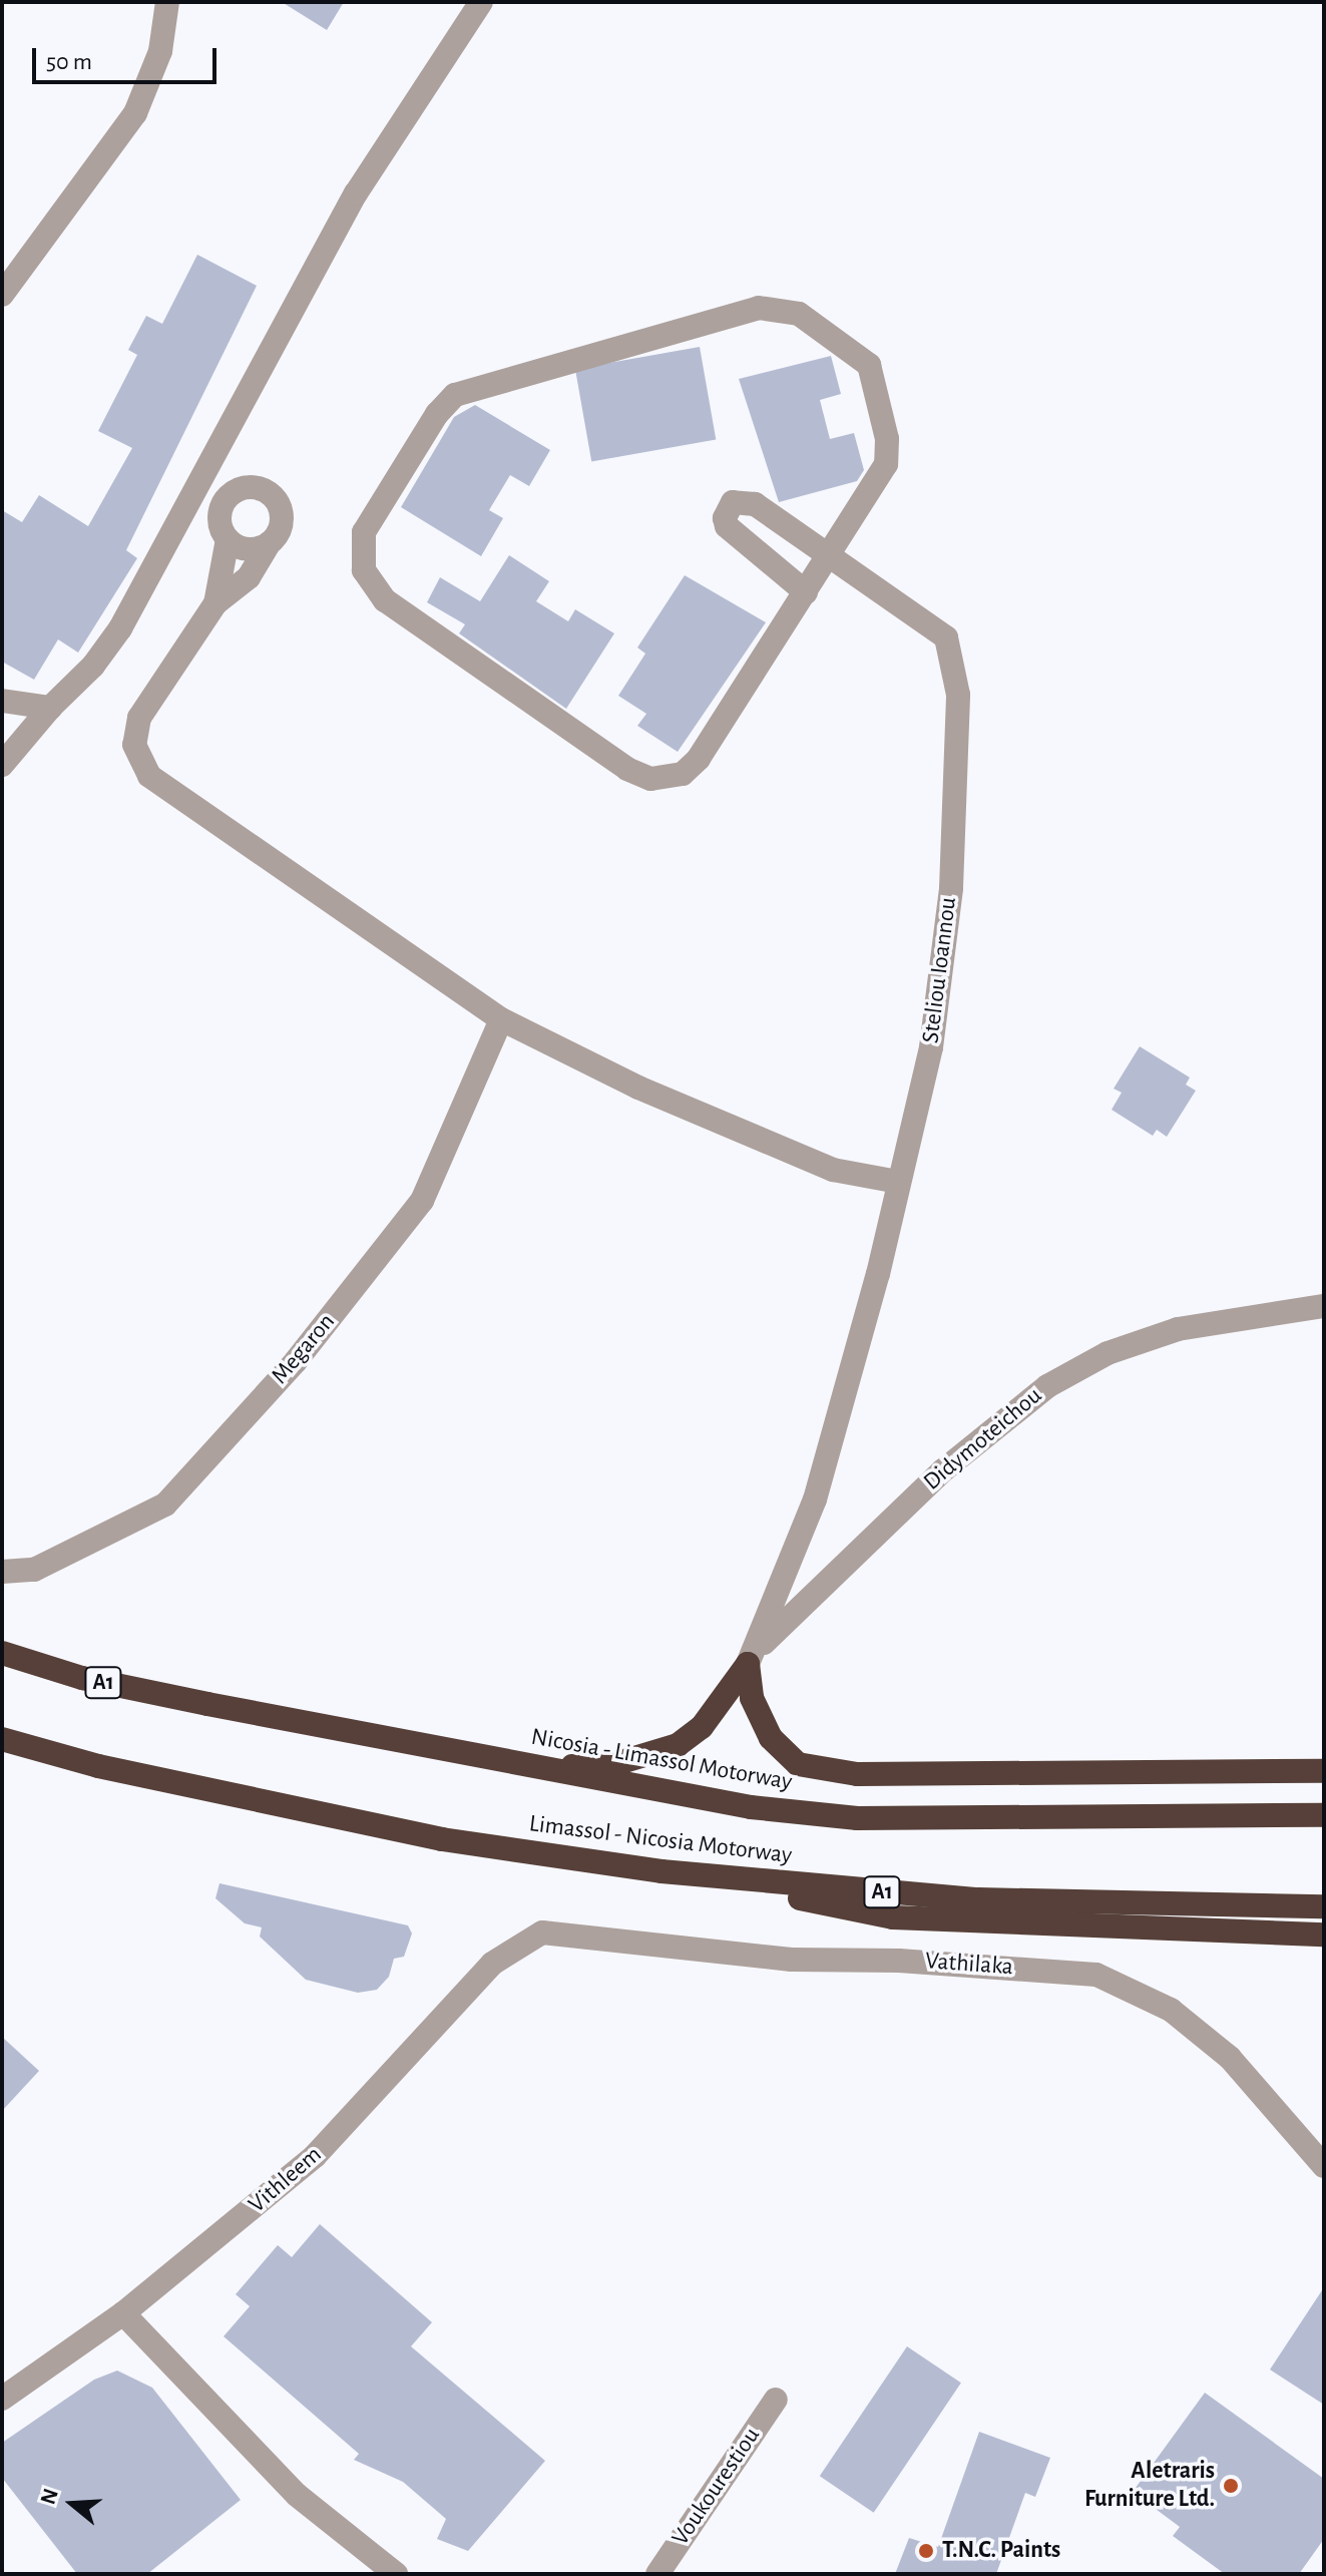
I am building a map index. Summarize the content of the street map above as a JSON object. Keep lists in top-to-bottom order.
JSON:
{
  "streets": {
    "highway": ["A1", "Nicosia - Limassol Motorway", "Limassol - Nicosia Motorway"],
    "street": [
      "Steliou Ioannou",
      "Megaron",
      "Didymoteichou",
      "Vathilaka",
      "Vithleem",
      "Voukourestiou"
    ]
  },
  "crossings": [
    ["Steliou Ioannou", "Didymoteichou"],
    ["Vathilaka", "Vithleem"]
  ],
  "places": ["Aletraris Furniture Ltd.", "T.N.C. Paints"],
  "scale_bar": "50 m",
  "north": "left"
}
